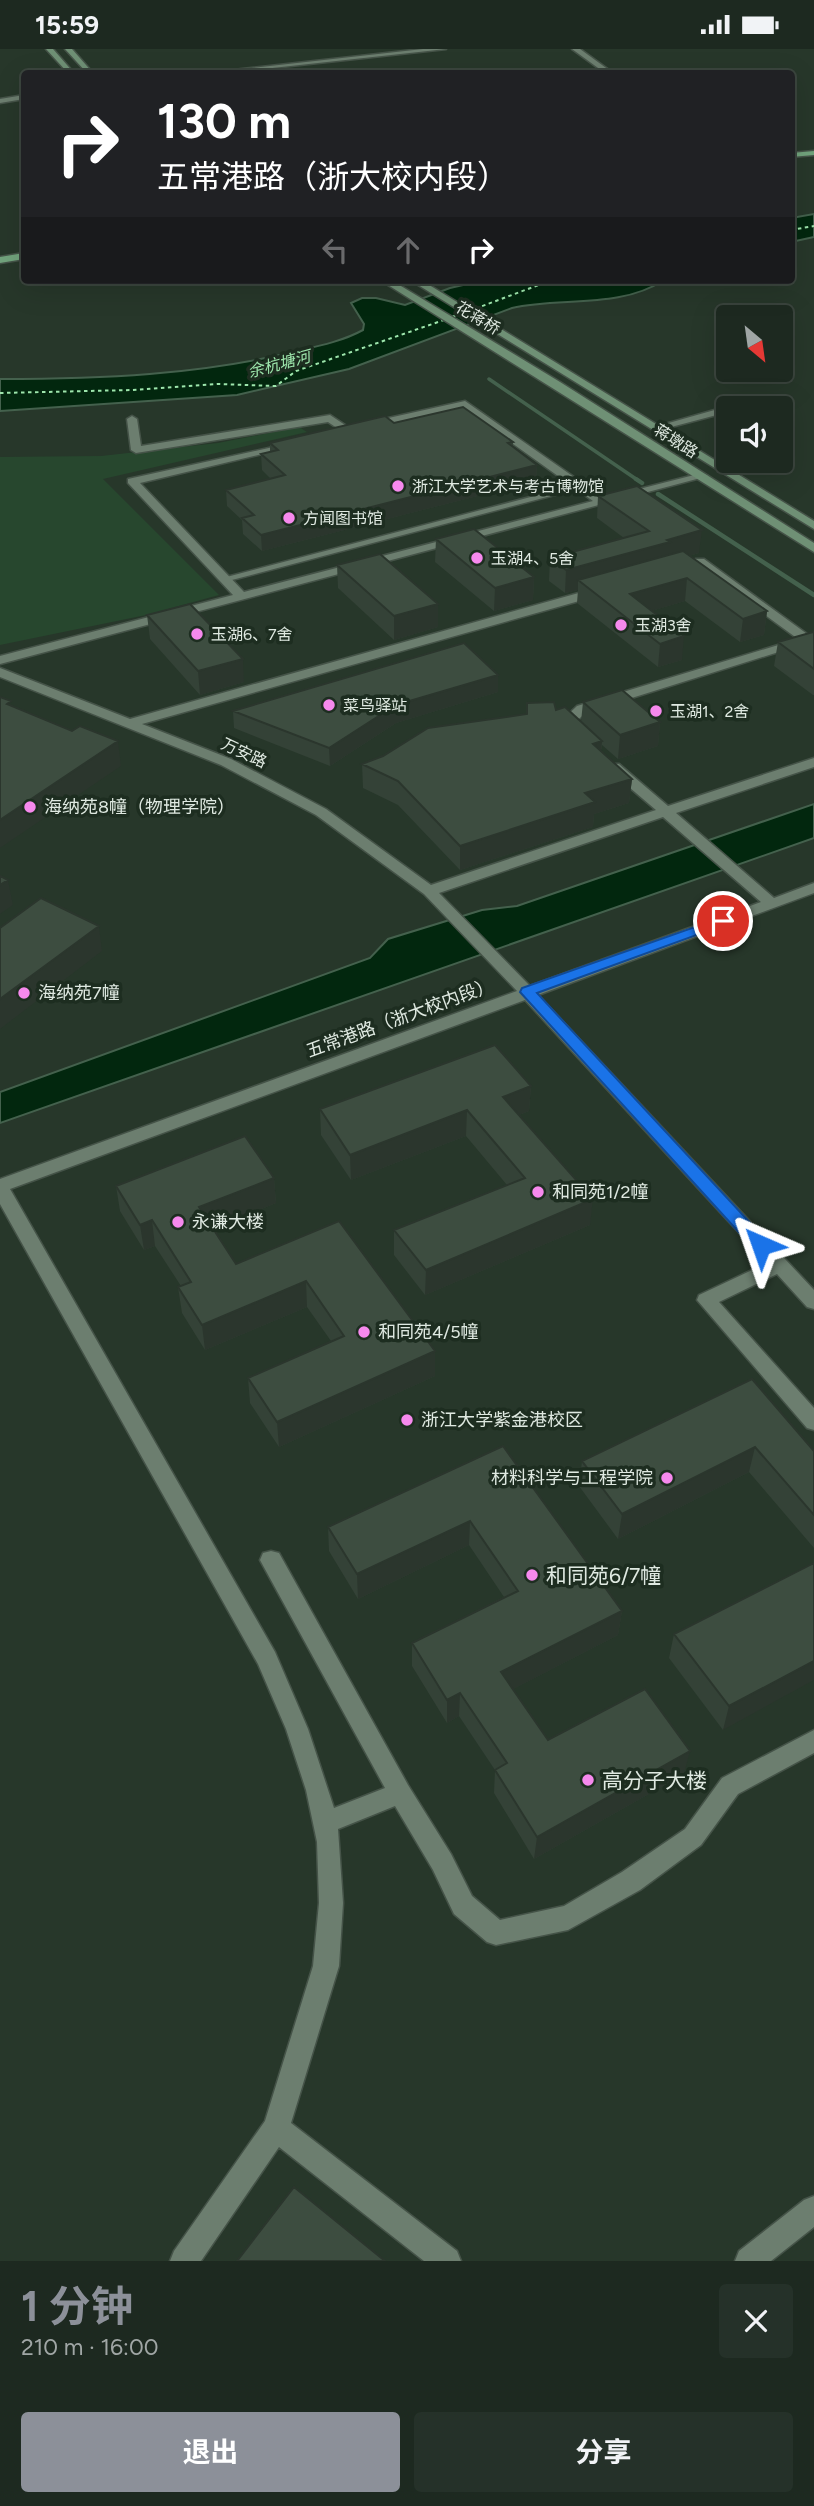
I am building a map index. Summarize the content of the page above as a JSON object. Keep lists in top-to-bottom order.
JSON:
{
  "streets": {
    "main road": ["花蒋桥", "蒋墩路"],
    "street": ["万安路", "五常港路（浙大校内段）"]
  },
  "crossings": [
    ["花蒋桥", "蒋墩路"],
    ["万安路", "五常港路（浙大校内段）"]
  ],
  "water": ["余杭塘河"],
  "places": [
    "浙江大学艺术与考古博物馆",
    "方闻图书馆",
    "玉湖4、5舍",
    "玉湖3舍",
    "玉湖6、7舍",
    "菜鸟驿站",
    "玉湖1、2舍",
    "海纳苑8幢（物理学院）",
    "海纳苑7幢",
    "和同苑1/2幢",
    "永谦大楼",
    "和同苑4/5幢",
    "浙江大学紫金港校区",
    "材料科学与工程学院",
    "和同苑6/7幢",
    "高分子大楼"
  ],
  "north": "bottom right",
  "page": {
    "status": "15:59",
    "turn": ["130 m", "五常港路（浙大校内段）"],
    "heading": ["1 分钟", "210 m · 16:00"],
    "buttons": ["退出", "分享"]
  }
}
